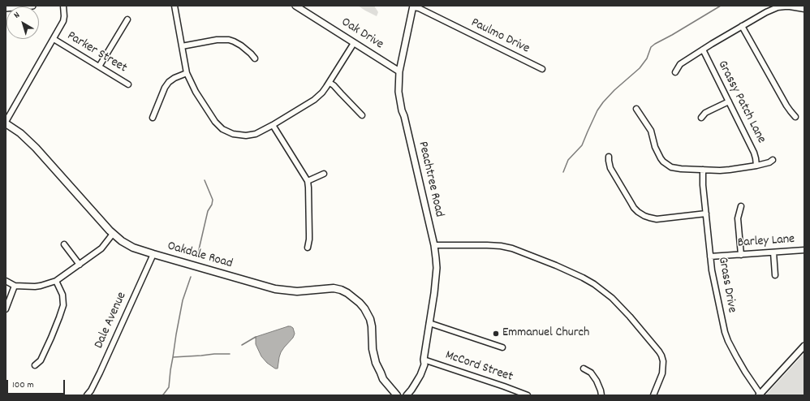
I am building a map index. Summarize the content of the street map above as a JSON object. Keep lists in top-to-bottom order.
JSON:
{
  "streets": {
    "main road": ["Oakdale Road"],
    "street": [
      "Oak Drive",
      "Paulmo Drive",
      "Parker Street",
      "Grassy Patch Lane",
      "Peachtree Road",
      "Barley Lane",
      "Grass Drive",
      "Dale Avenue",
      "McCord Street"
    ]
  },
  "crossings": [
    ["Oak Drive", "Peachtree Road"],
    ["Paulmo Drive", "Peachtree Road"],
    ["Peachtree Road", "McCord Street"],
    ["Barley Lane", "Grass Drive"],
    ["Oakdale Road", "Dale Avenue"]
  ],
  "places": ["Emmanuel Church"],
  "scale_bar": "100 m",
  "north": "top left"
}
